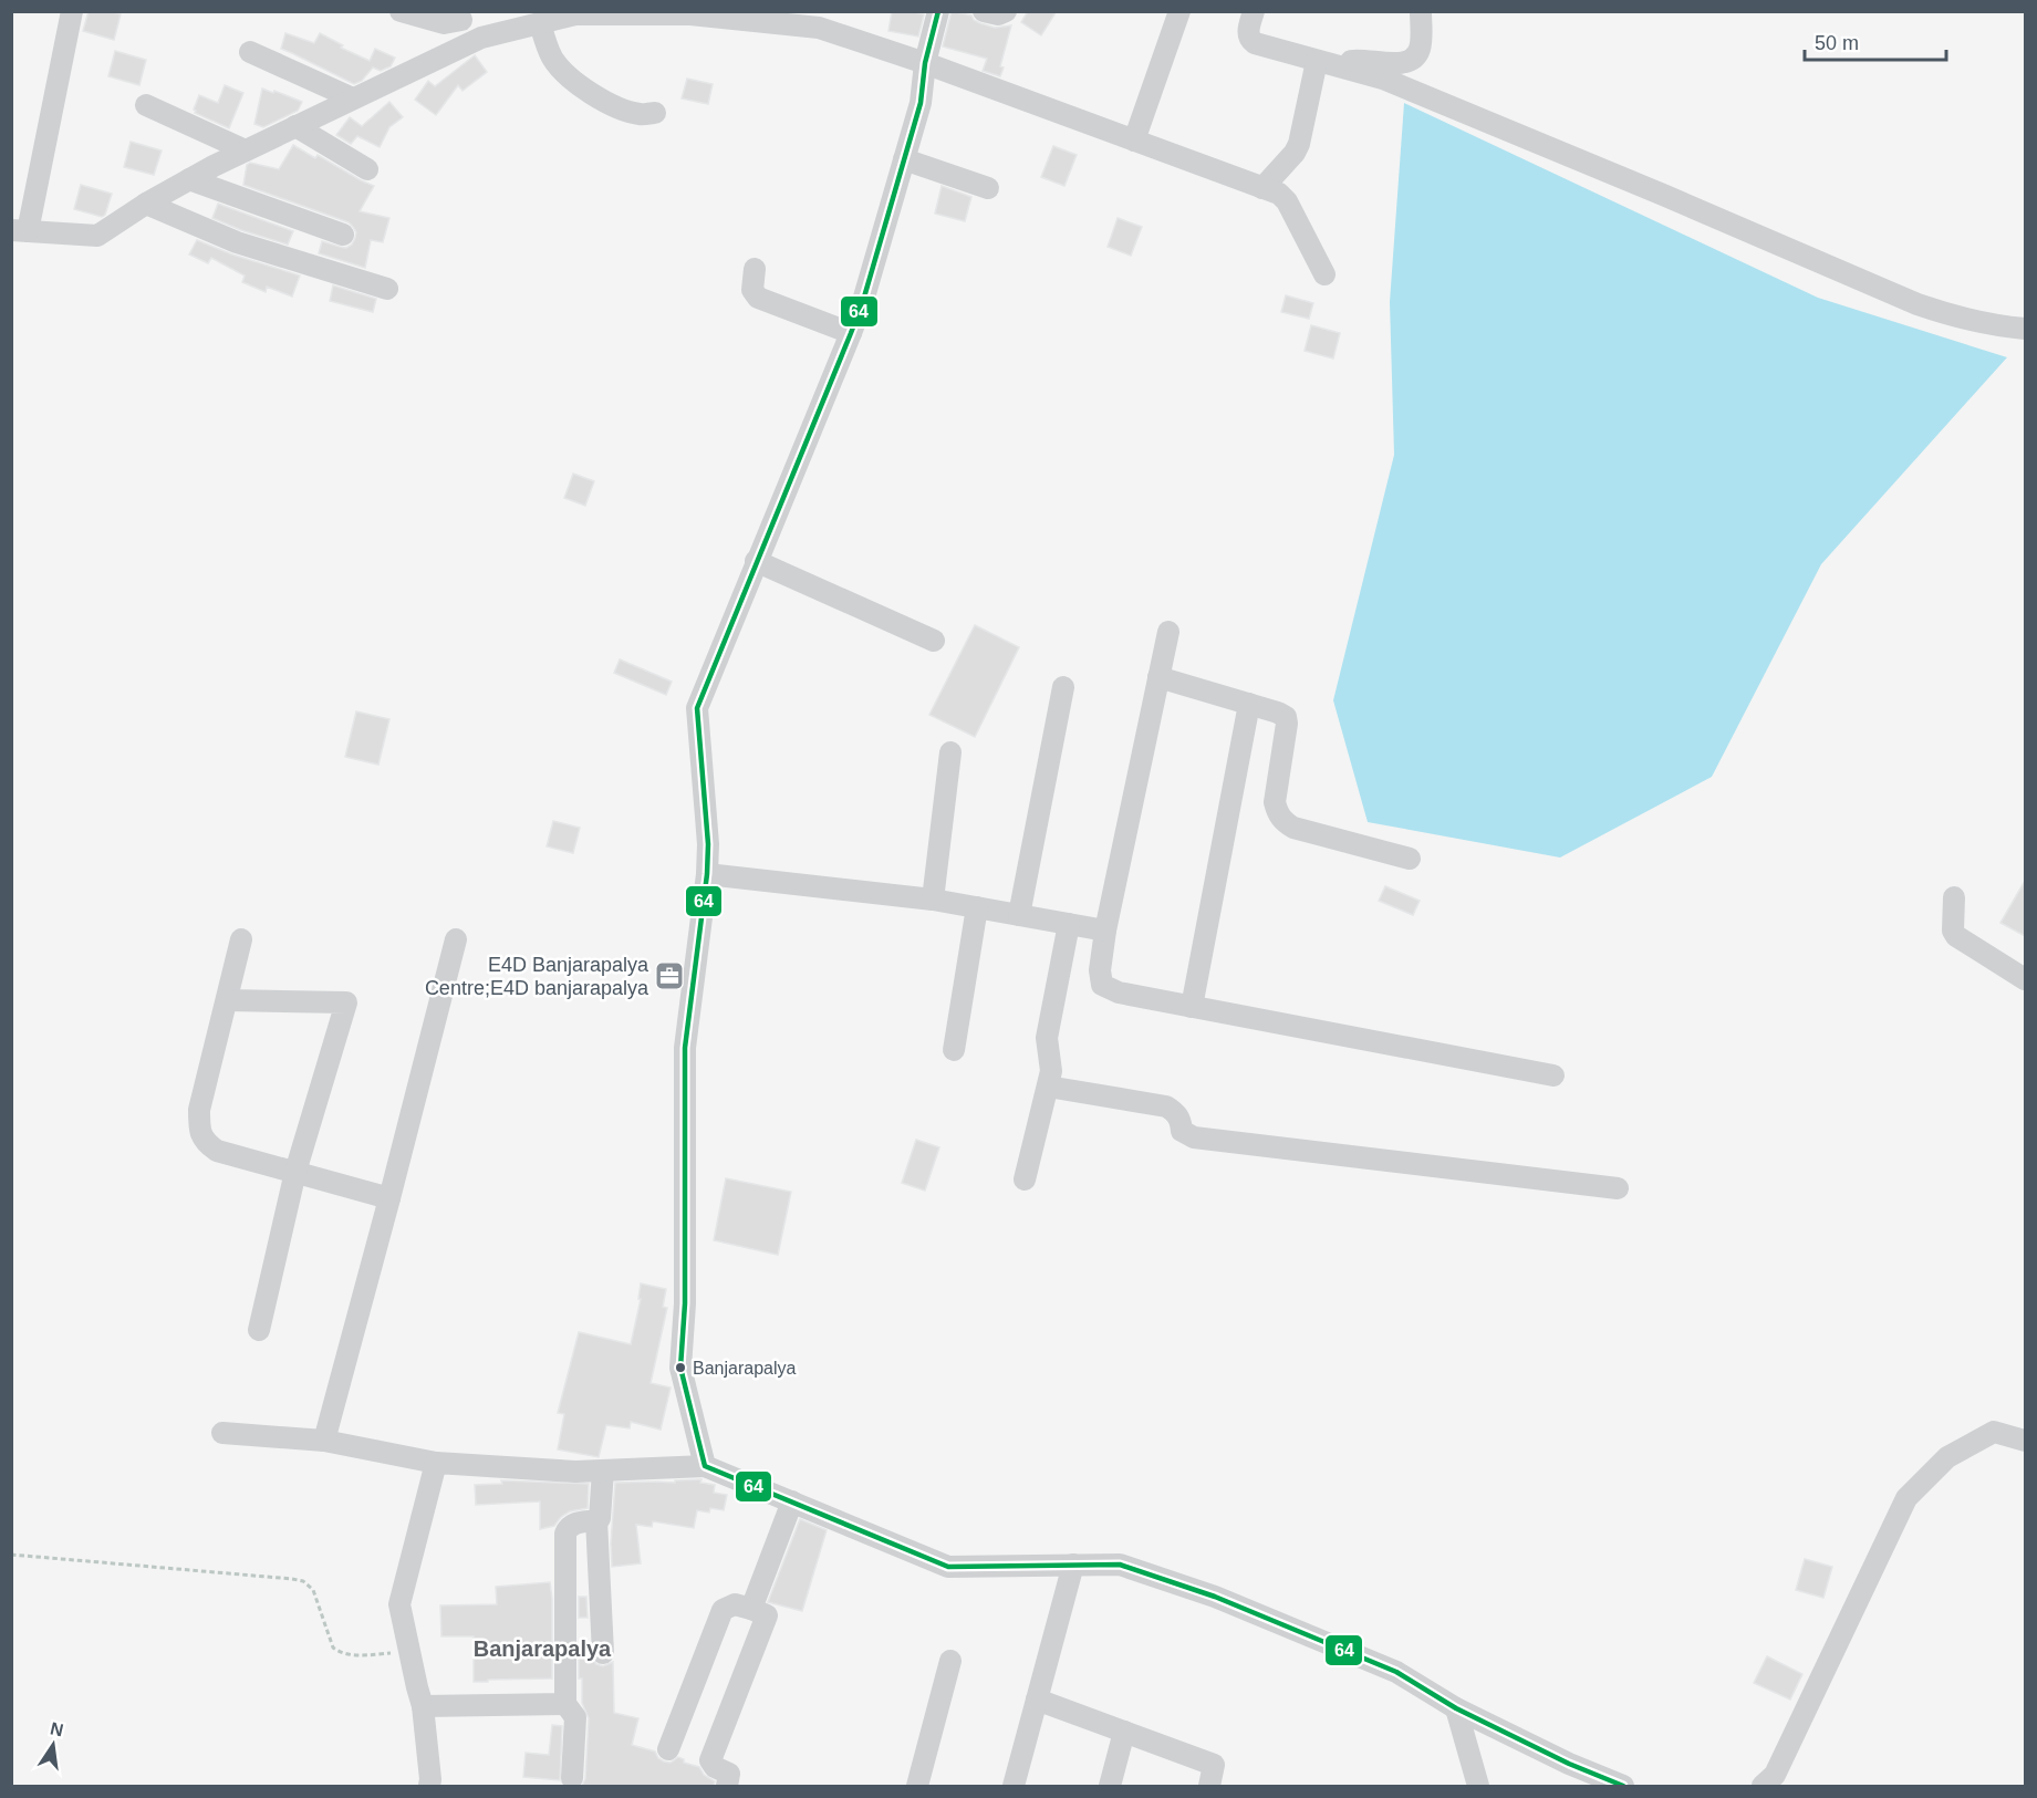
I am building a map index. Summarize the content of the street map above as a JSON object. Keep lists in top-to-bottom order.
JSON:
{
  "districts": ["Banjarapalya"],
  "places": {
    "office": ["E4D Banjarapalya Centre;E4D banjarapalya"],
    "other": ["Banjarapalya"]
  },
  "lines": ["transit line 64"],
  "scale_bar": "50 m",
  "north": "top"
}
